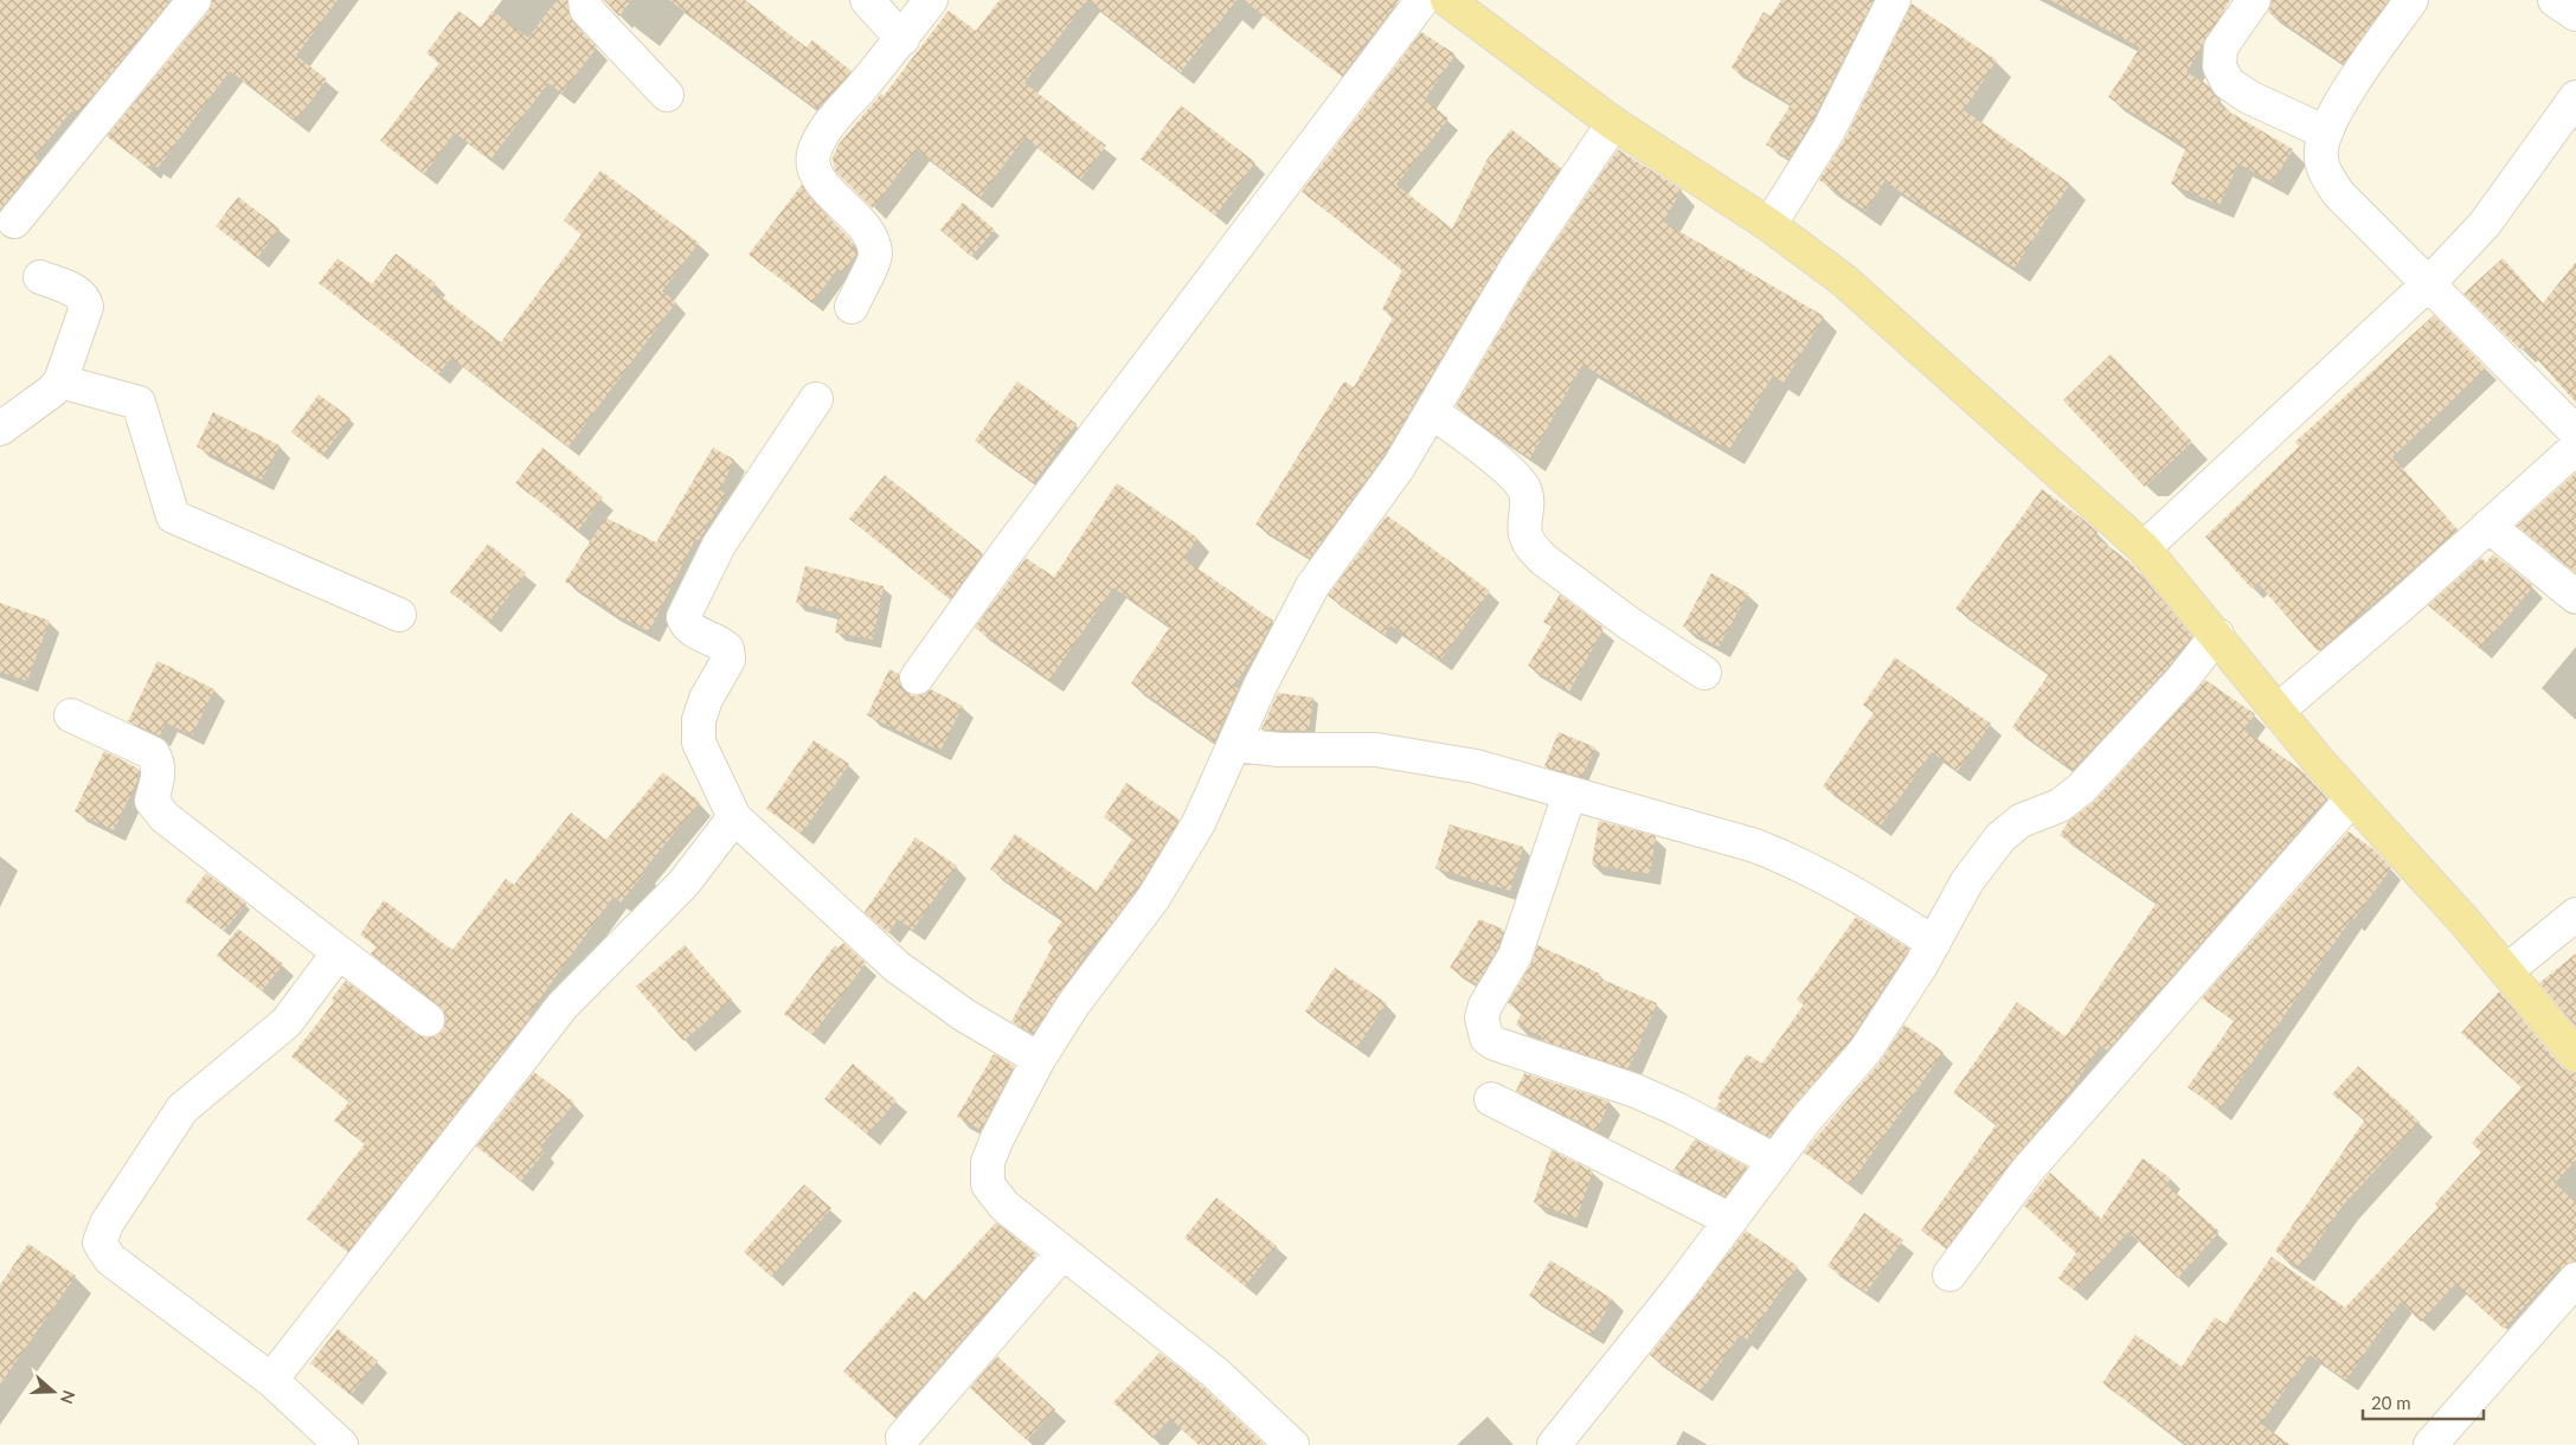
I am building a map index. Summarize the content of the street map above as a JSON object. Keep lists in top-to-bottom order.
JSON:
{
  "scale_bar": "20 m",
  "north": "right"
}
